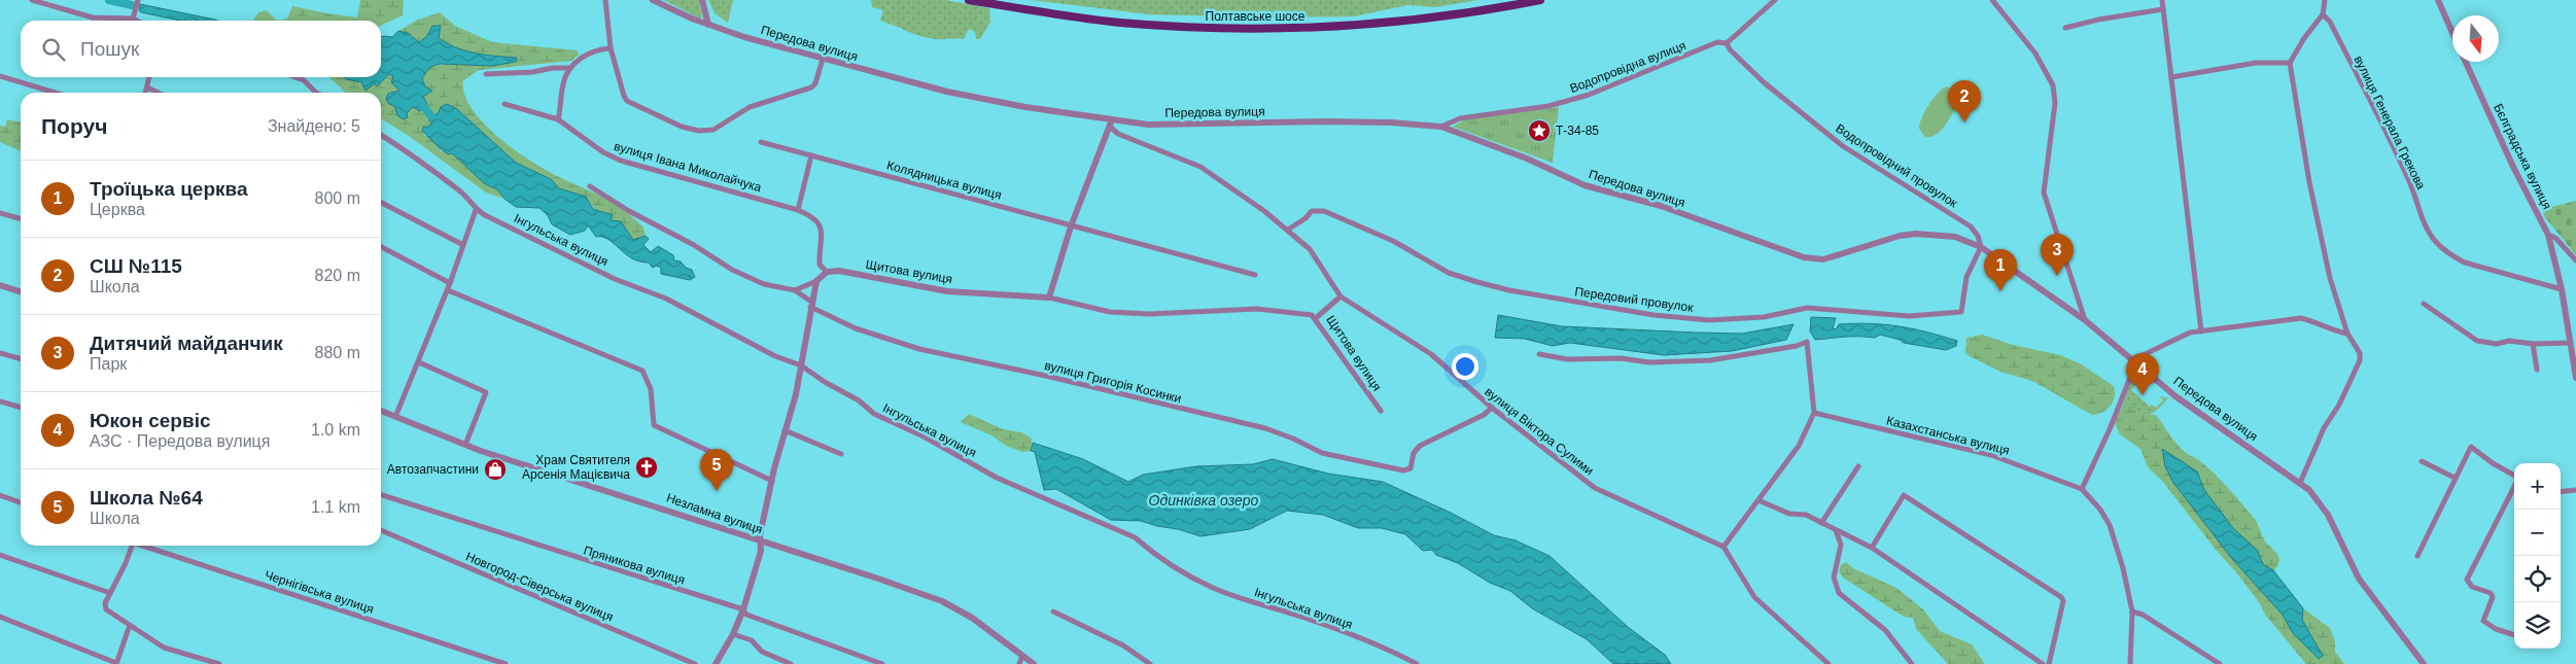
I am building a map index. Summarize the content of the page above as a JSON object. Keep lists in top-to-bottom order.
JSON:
{
  "streets": {
    "main road": ["Полтавське шосе"],
    "street": [
      "Передова вулиця",
      "Водопровідна вулиця",
      "вулиця Генерала Грекова",
      "Бєлградська вулиця",
      "Водопровідний провулок",
      "вулиця Івана Миколайчука",
      "Колядницька вулиця",
      "Інгульська вулиця",
      "Щитова вулиця",
      "Передовий провулок",
      "вулиця Григорія Косинки",
      "вулиця Віктора Сулими",
      "Казахстанська вулиця",
      "Незламна вулиця",
      "Пряникова вулиця",
      "Новгород-Сіверська вулиця",
      "Чернігівська вулиця"
    ]
  },
  "crossings": [
    ["Передова вулиця", "Водопровідна вулиця"],
    ["Передова вулиця", "Водопровідний провулок"],
    ["Передова вулиця", "Передовий провулок"],
    ["Передова вулиця", "вулиця Віктора Сулими"],
    ["Водопровідна вулиця", "Водопровідний провулок"],
    ["Водопровідний провулок", "Передовий провулок"],
    ["вулиця Івана Миколайчука", "Щитова вулиця"],
    ["Передовий провулок", "вулиця Віктора Сулими"],
    ["вулиця Григорія Косинки", "вулиця Віктора Сулими"]
  ],
  "water": ["Одинківка озеро"],
  "places": {
    "place": ["Т-34-85"],
    "church": ["Храм Святителя Арсенія Мацієвича"],
    "shop": ["Автозапчастини"]
  },
  "north": "bottom",
  "page": {
    "search": "Пошук",
    "pins": [
      "2",
      "3",
      "1",
      "4",
      "5"
    ],
    "heading": ["Поруч", "Знайдено: 5"],
    "list": [
      {
        "mark": "1",
        "name": "Троїцька церква",
        "note": "Церква",
        "value": "800 m"
      },
      {
        "mark": "2",
        "name": "СШ №115",
        "note": "Школа",
        "value": "820 m"
      },
      {
        "mark": "3",
        "name": "Дитячий майданчик",
        "note": "Парк",
        "value": "880 m"
      },
      {
        "mark": "4",
        "name": "Юкон сервіс",
        "note": "АЗС · Передова вулиця",
        "value": "1.0 km"
      },
      {
        "mark": "5",
        "name": "Школа №64",
        "note": "Школа",
        "value": "1.1 km"
      }
    ],
    "map_buttons": ["+", "−"]
  }
}
